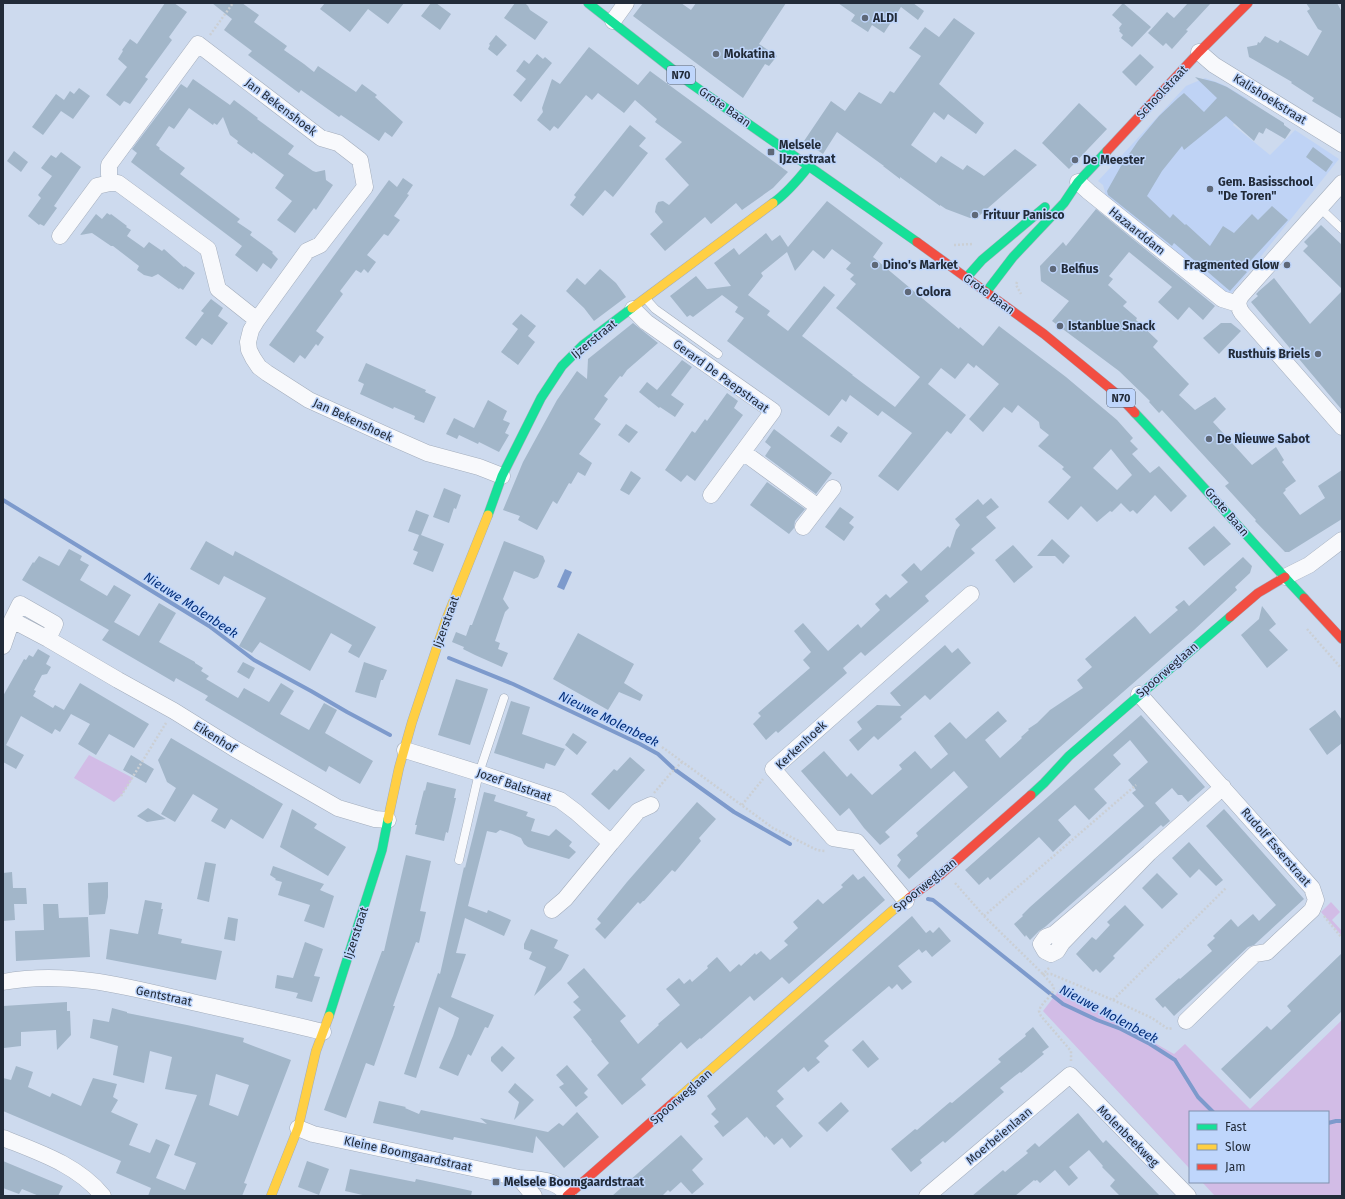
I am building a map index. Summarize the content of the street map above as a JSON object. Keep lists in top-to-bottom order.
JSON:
{
  "streets": {
    "street": [
      "N70",
      "Schoolstraat",
      "Kalishoekstraat",
      "Jan Bekenshoek",
      "Grote Baan",
      "Hazaarddam",
      "Ijzerstraat",
      "Gerard De Paepstraat",
      "Spoorweglaan",
      "Eikenhof",
      "Kerkenhoek",
      "Jozef Balstraat",
      "Rudolf Esserstraat",
      "Gentstraat",
      "Moerbeienlaan",
      "Molenbeekweg",
      "Kleine Boomgaardstraat"
    ]
  },
  "crossings": [
    ["Schoolstraat", "Kalishoekstraat"],
    ["Schoolstraat", "Grote Baan"],
    ["Schoolstraat", "Hazaarddam"],
    ["Jan Bekenshoek", "Ijzerstraat"],
    ["Grote Baan", "Ijzerstraat"],
    ["Grote Baan", "Spoorweglaan"],
    ["Ijzerstraat", "Gerard De Paepstraat"],
    ["Ijzerstraat", "Eikenhof"],
    ["Ijzerstraat", "Jozef Balstraat"],
    ["Ijzerstraat", "Gentstraat"],
    ["Ijzerstraat", "Kleine Boomgaardstraat"],
    ["Spoorweglaan", "Kerkenhoek"],
    ["Spoorweglaan", "Rudolf Esserstraat"],
    ["Spoorweglaan", "Kleine Boomgaardstraat"],
    ["Moerbeienlaan", "Molenbeekweg"]
  ],
  "water": ["Nieuwe Molenbeek"],
  "places": {
    "other": [
      "ALDI",
      "Mokatina",
      "De Meester",
      "Gem. Basisschool \"De Toren\"",
      "Frituur Panisco",
      "Dino's Market",
      "Fragmented Glow",
      "Belfius",
      "Colora",
      "Istanblue Snack",
      "Rusthuis Briels",
      "De Nieuwe Sabot"
    ],
    "transit": ["Melsele IJzerstraat", "Melsele Boomgaardstraat"]
  },
  "legend": ["Fast", "Slow", "Jam"]
}
